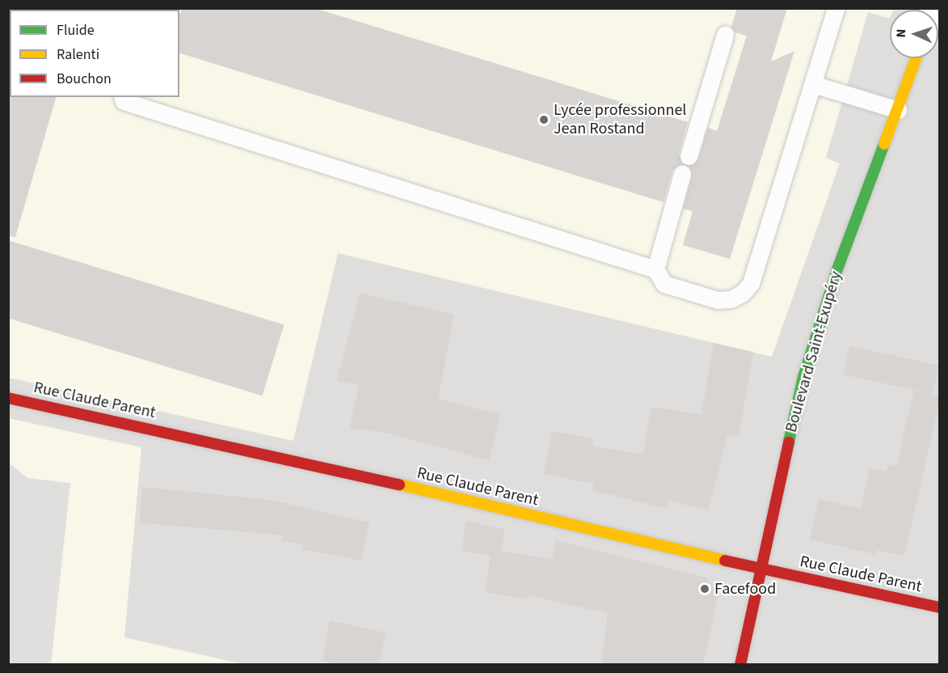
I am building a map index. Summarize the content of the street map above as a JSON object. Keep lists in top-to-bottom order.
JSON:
{
  "streets": {
    "street": ["Boulevard Saint-Exupéry", "Rue Claude Parent"]
  },
  "crossings": [
    ["Boulevard Saint-Exupéry", "Rue Claude Parent"]
  ],
  "places": ["Lycée professionnel Jean Rostand", "Facefood"],
  "legend": ["Fluide", "Ralenti", "Bouchon"],
  "north": "left"
}
